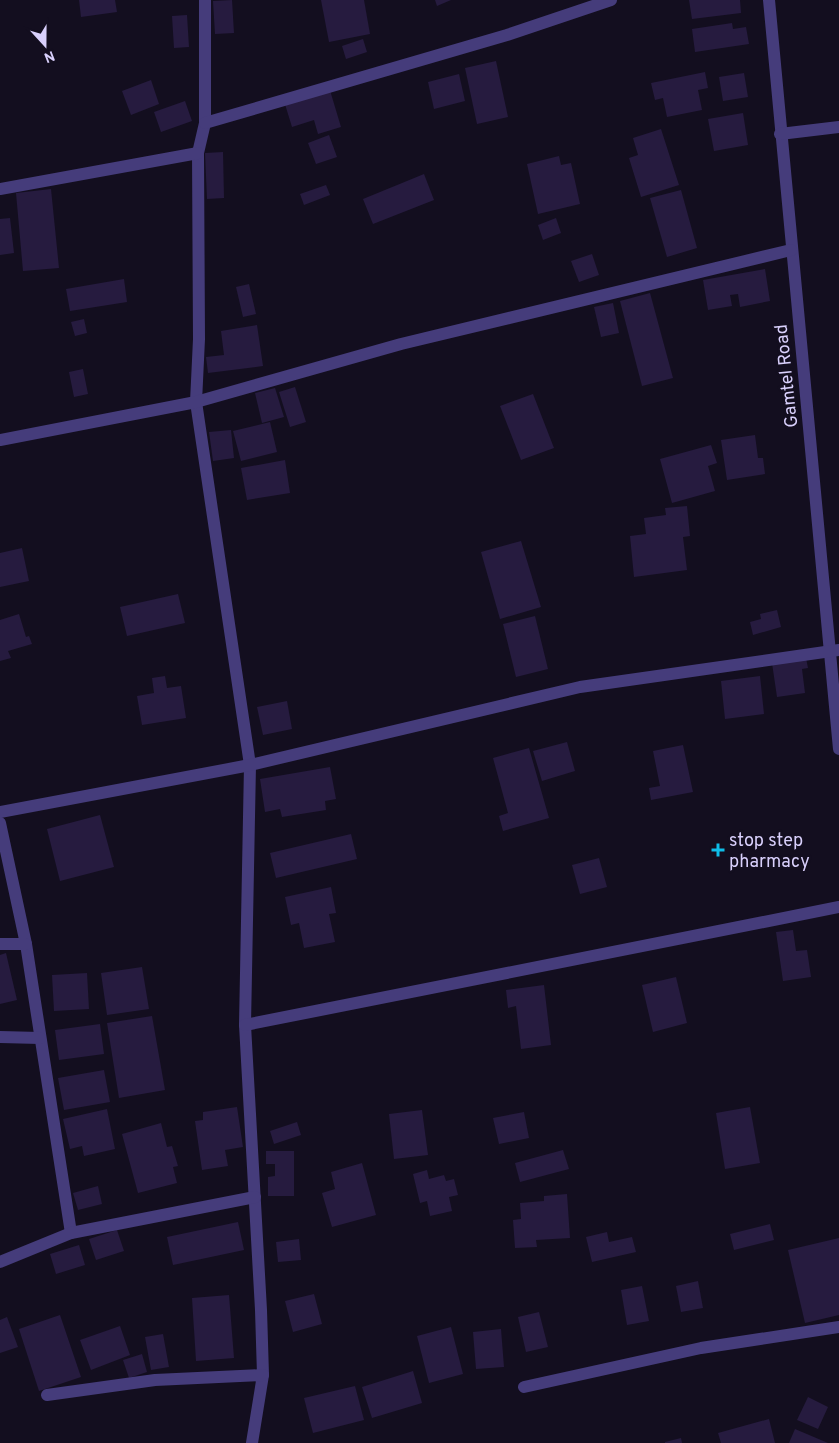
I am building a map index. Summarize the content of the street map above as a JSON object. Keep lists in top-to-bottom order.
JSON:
{
  "streets": {
    "street": ["Gamtel Road"]
  },
  "places": {
    "health": ["stop step pharmacy"]
  },
  "north": "bottom"
}
